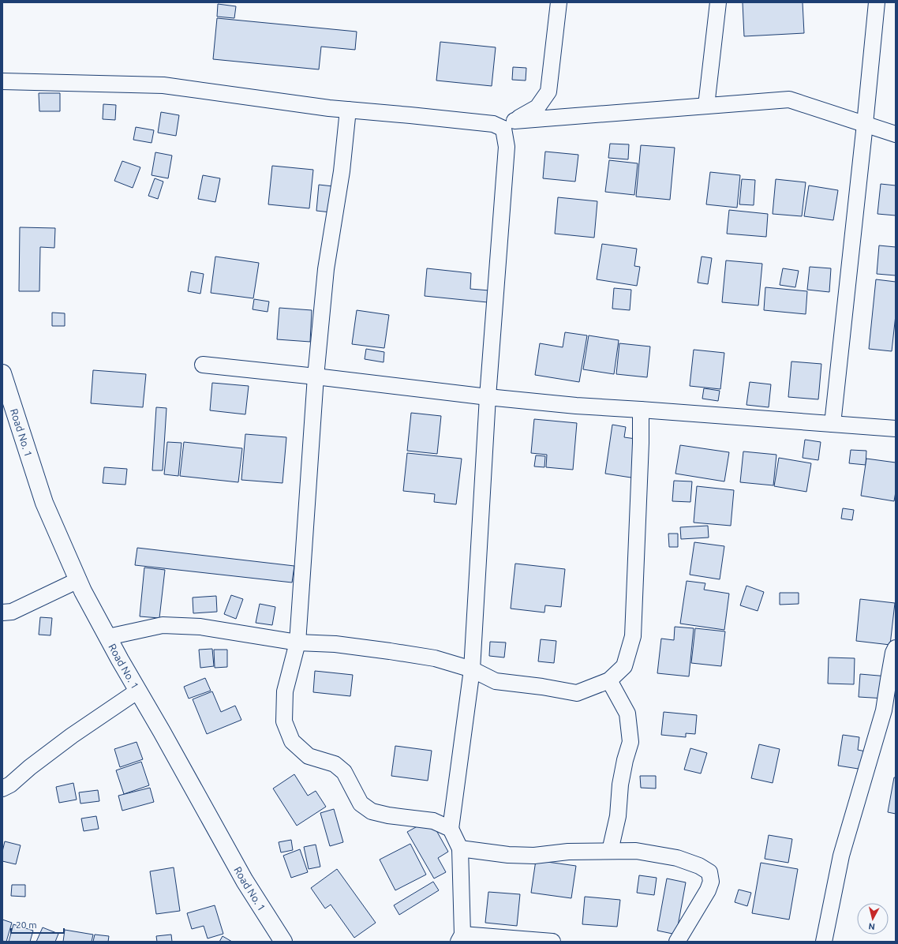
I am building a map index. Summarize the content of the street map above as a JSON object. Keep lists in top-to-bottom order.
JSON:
{
  "streets": {
    "highway": ["Road No. 1"]
  },
  "scale_bar": "20 m",
  "north": "bottom"
}
